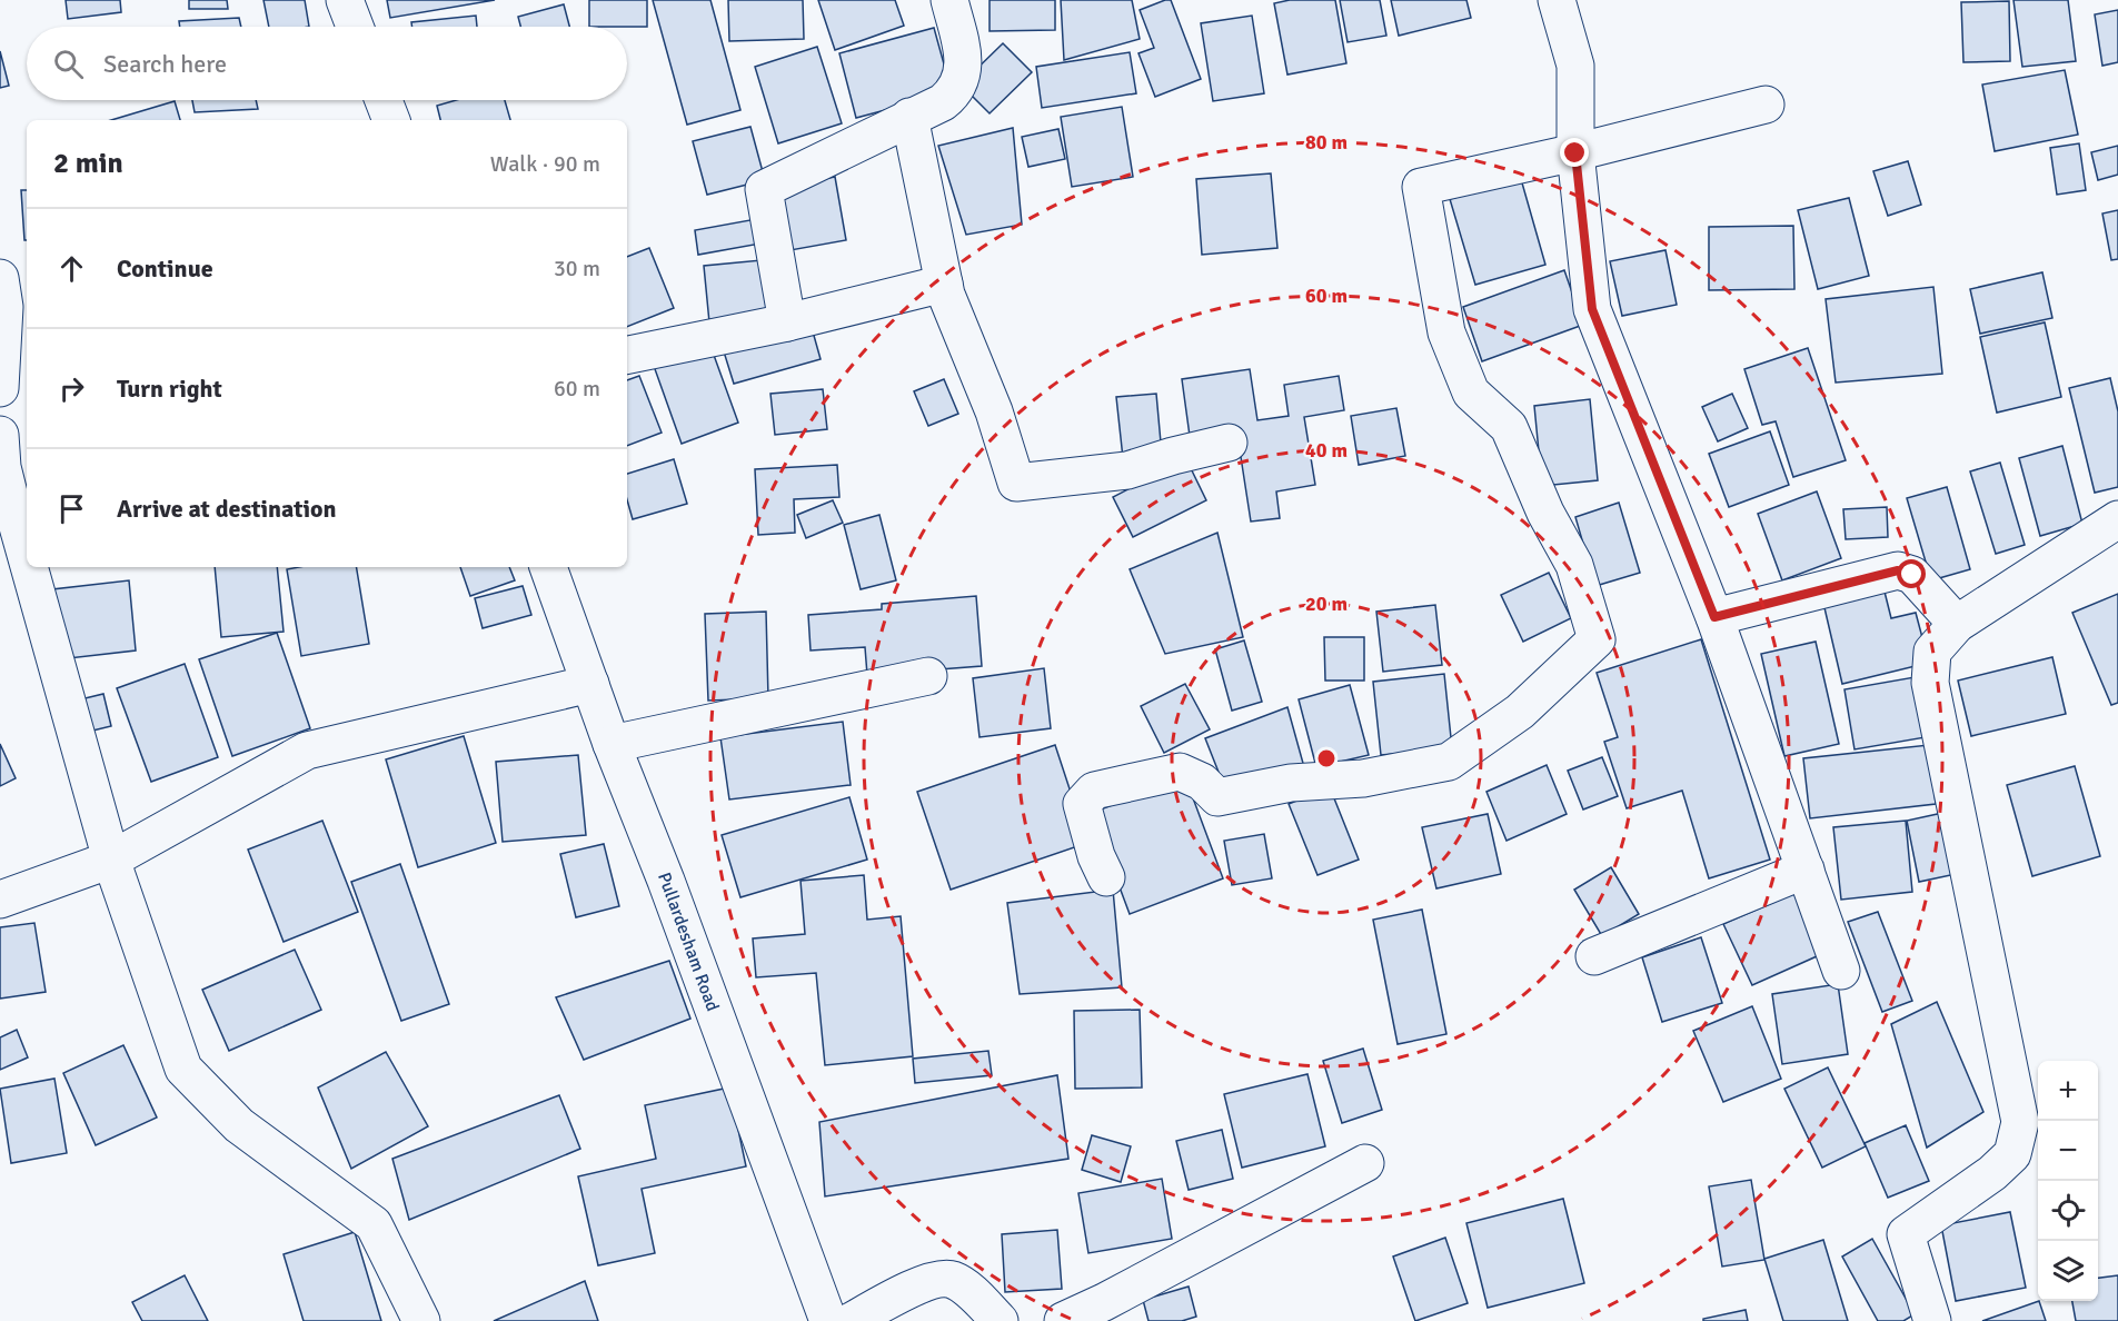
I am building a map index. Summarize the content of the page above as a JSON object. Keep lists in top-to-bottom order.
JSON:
{
  "streets": {
    "street": ["Pullardesham Road"]
  },
  "page": {
    "search": "Search here",
    "heading": ["2 min", "Walk · 90 m"],
    "list": [
      ["Continue", "30 m"],
      ["Turn right", "60 m"],
      "Arrive at destination"
    ],
    "map_buttons": ["+", "−"]
  },
  "rings": [
    "80 m",
    "60 m",
    "40 m",
    "20 m"
  ]
}
